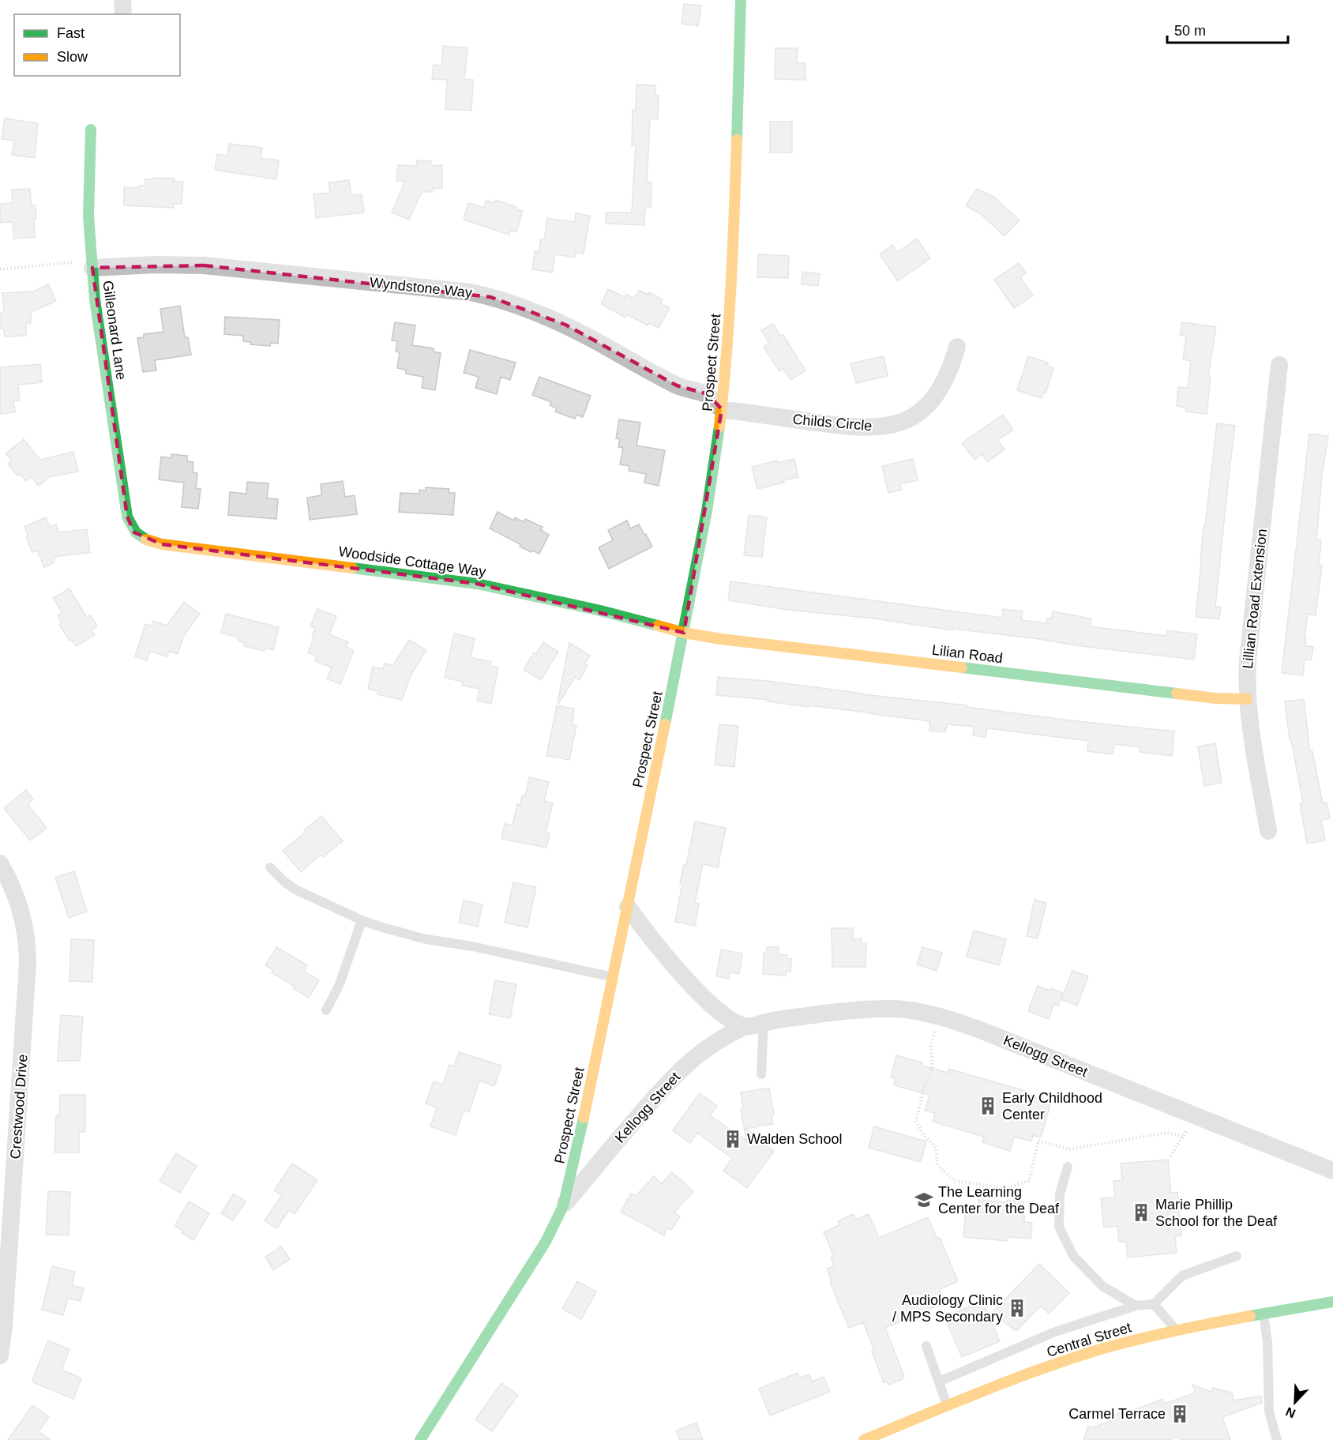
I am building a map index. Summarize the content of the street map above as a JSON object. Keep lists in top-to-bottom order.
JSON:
{
  "streets": {
    "street": [
      "Wyndstone Way",
      "Gilleonard Lane",
      "Prospect Street",
      "Childs Circle",
      "Woodside Cottage Way",
      "Lillian Road Extension",
      "Lilian Road",
      "Kellogg Street",
      "Crestwood Drive",
      "Central Street"
    ]
  },
  "crossings": [
    ["Wyndstone Way", "Gilleonard Lane"],
    ["Wyndstone Way", "Prospect Street"],
    ["Wyndstone Way", "Childs Circle"],
    ["Gilleonard Lane", "Woodside Cottage Way"],
    ["Prospect Street", "Childs Circle"],
    ["Prospect Street", "Woodside Cottage Way"],
    ["Prospect Street", "Lilian Road"],
    ["Prospect Street", "Kellogg Street"],
    ["Woodside Cottage Way", "Lilian Road"],
    ["Lillian Road Extension", "Lilian Road"]
  ],
  "places": {
    "building": [
      "Early Childhood Center",
      "Walden School",
      "Marie Phillip School for the Deaf",
      "Audiology Clinic / MPS Secondary",
      "Carmel Terrace"
    ],
    "school or university": ["The Learning Center for the Deaf"]
  },
  "legend": ["Fast", "Slow"],
  "scale_bar": "50 m",
  "north": "bottom left"
}
